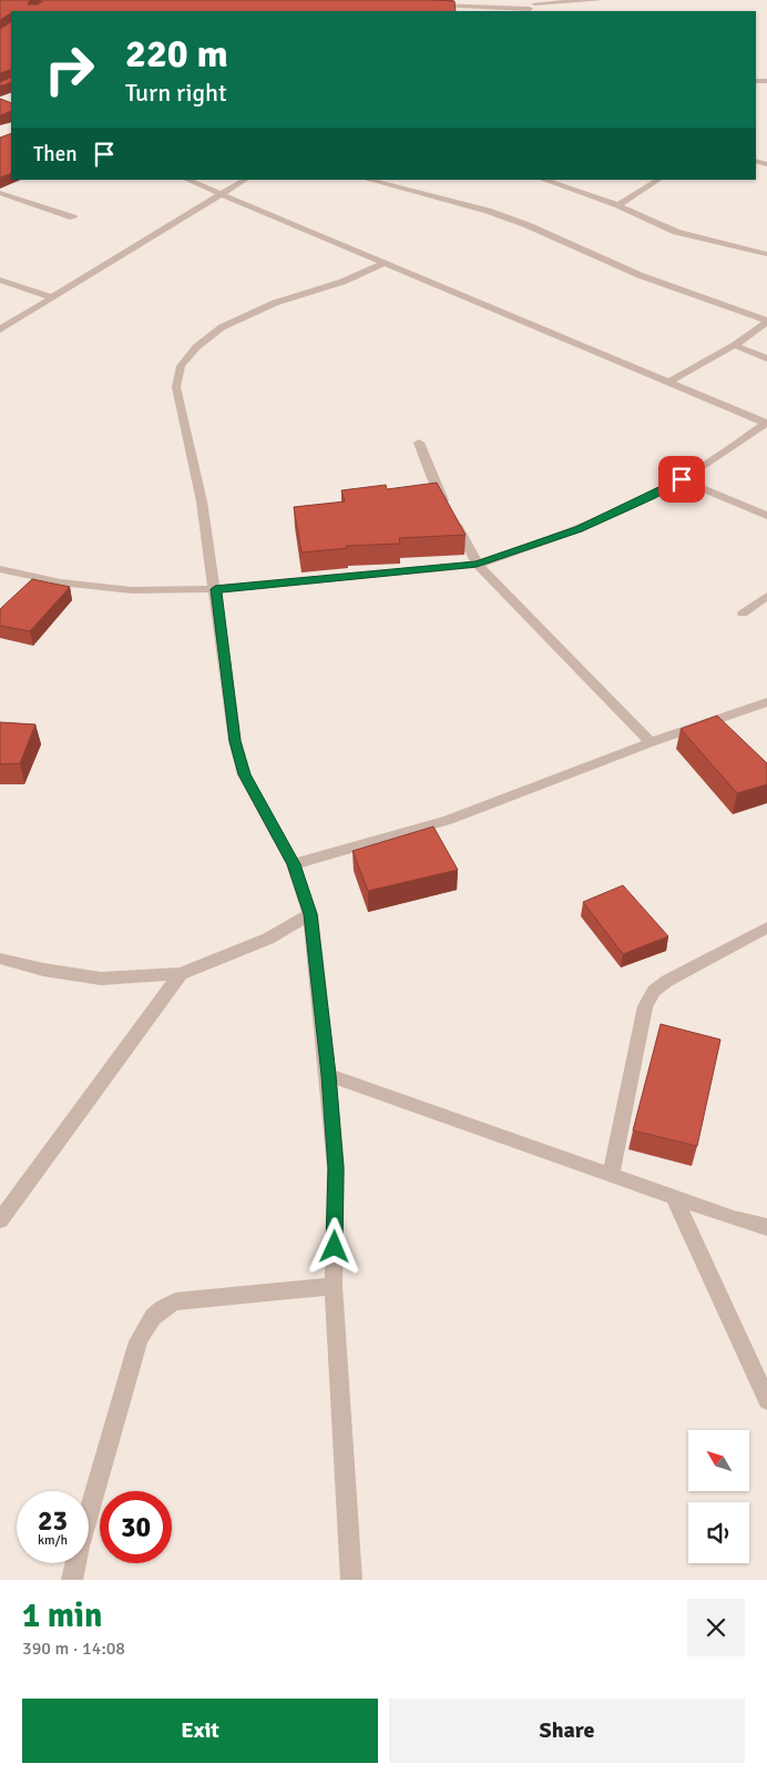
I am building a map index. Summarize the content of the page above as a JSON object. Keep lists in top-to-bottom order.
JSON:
{
  "north": "top left",
  "page": {
    "turn": ["220 m", "Turn right"],
    "then": "Then",
    "speed": "23 km/h",
    "limit": "30",
    "heading": ["1 min", "390 m · 14:08"],
    "buttons": ["Exit", "Share"]
  }
}
